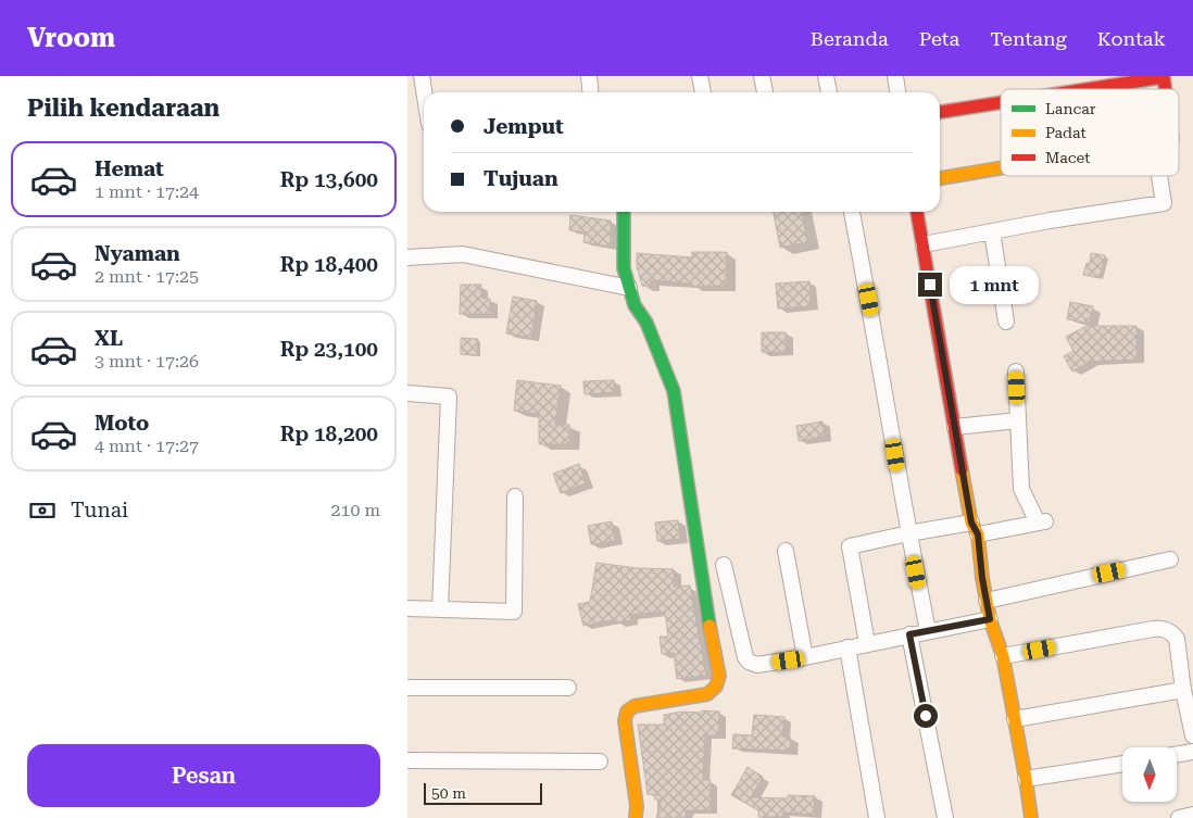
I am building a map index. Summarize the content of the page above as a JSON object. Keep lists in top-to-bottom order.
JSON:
{
  "legend": ["Lancar", "Padat", "Macet"],
  "scale_bar": "50 m",
  "north": "bottom",
  "page": {
    "header": "Vroom",
    "nav": [
      "Beranda",
      "Peta",
      "Tentang",
      "Kontak"
    ],
    "heading": "Pilih kendaraan",
    "banner": ["Jemput", "Tujuan"],
    "list": [
      {
        "name": "Hemat",
        "note": "1 mnt · 17:24",
        "value": "Rp 13,600"
      },
      {
        "name": "Nyaman",
        "note": "2 mnt · 17:25",
        "value": "Rp 18,400"
      },
      {
        "name": "XL",
        "note": "3 mnt · 17:26",
        "value": "Rp 23,100"
      },
      {
        "name": "Moto",
        "note": "4 mnt · 17:27",
        "value": "Rp 18,200"
      }
    ],
    "bubble": "1 mnt",
    "pay": ["Tunai", "210 m"],
    "buttons": "Pesan",
    "scale": "50 m"
  }
}
